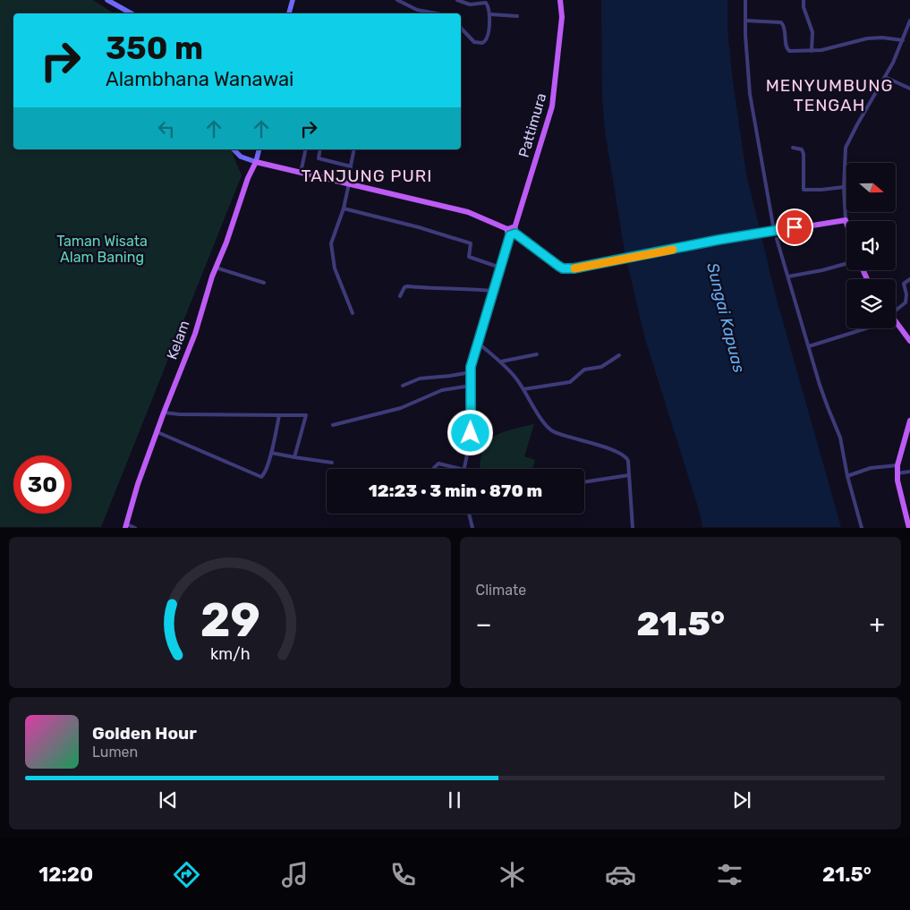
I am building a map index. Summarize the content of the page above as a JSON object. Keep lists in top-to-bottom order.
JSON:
{
  "streets": {
    "main road": ["Pattimura", "Kelam"]
  },
  "districts": ["MENYUMBUNG TENGAH", "TANJUNG PURI"],
  "water": ["Sungai Kapuas"],
  "parks": ["Taman Wisata Alam Baning"],
  "north": "right",
  "page": {
    "turn": ["350 m", "Alambhana Wanawai"],
    "limit": "30",
    "trip": "12:23 · 3 min · 870 m",
    "tile": "Climate",
    "heat": ["−", "21.5°", "+"],
    "song": ["Golden Hour", "Lumen"],
    "tabs": ["12:20", "21.5°"],
    "gauge": ["29", "km/h"]
  }
}
